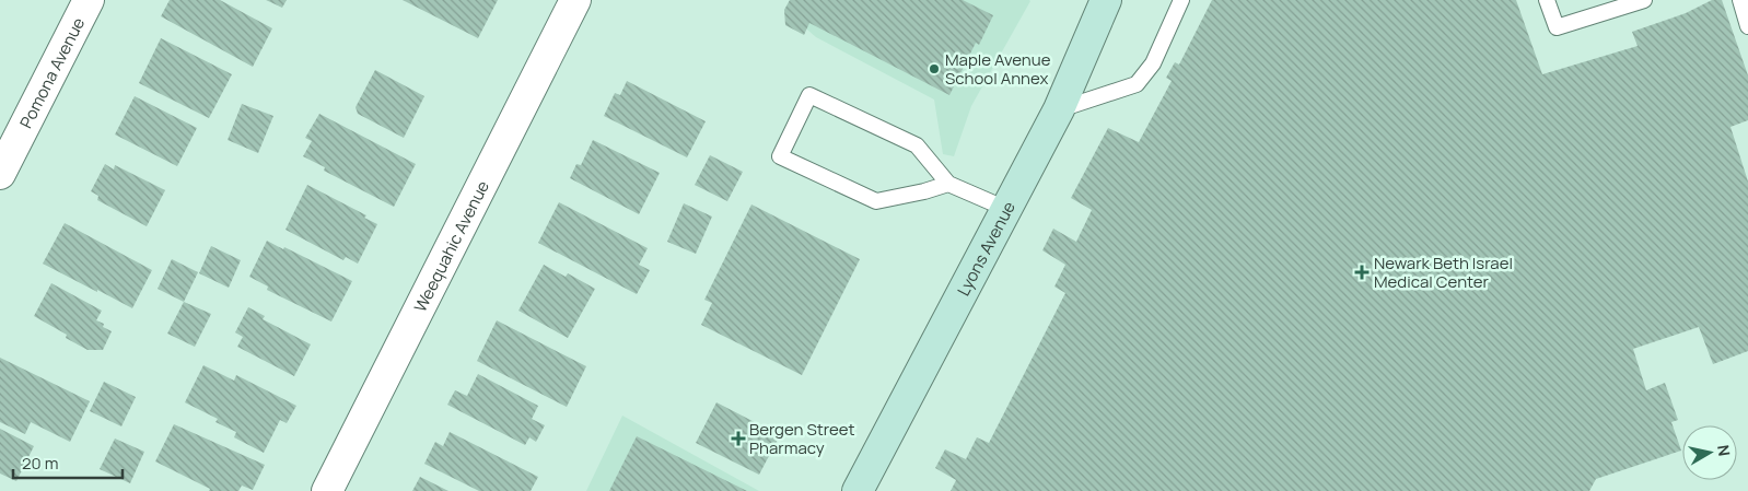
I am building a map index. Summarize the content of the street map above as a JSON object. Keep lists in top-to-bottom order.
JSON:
{
  "streets": {
    "main road": ["Lyons Avenue"],
    "street": ["Pomona Avenue", "Weequahic Avenue"]
  },
  "places": {
    "other": ["Maple Avenue School Annex"],
    "health": ["Newark Beth Israel Medical Center", "Bergen Street Pharmacy"]
  },
  "scale_bar": "20 m",
  "north": "right"
}
